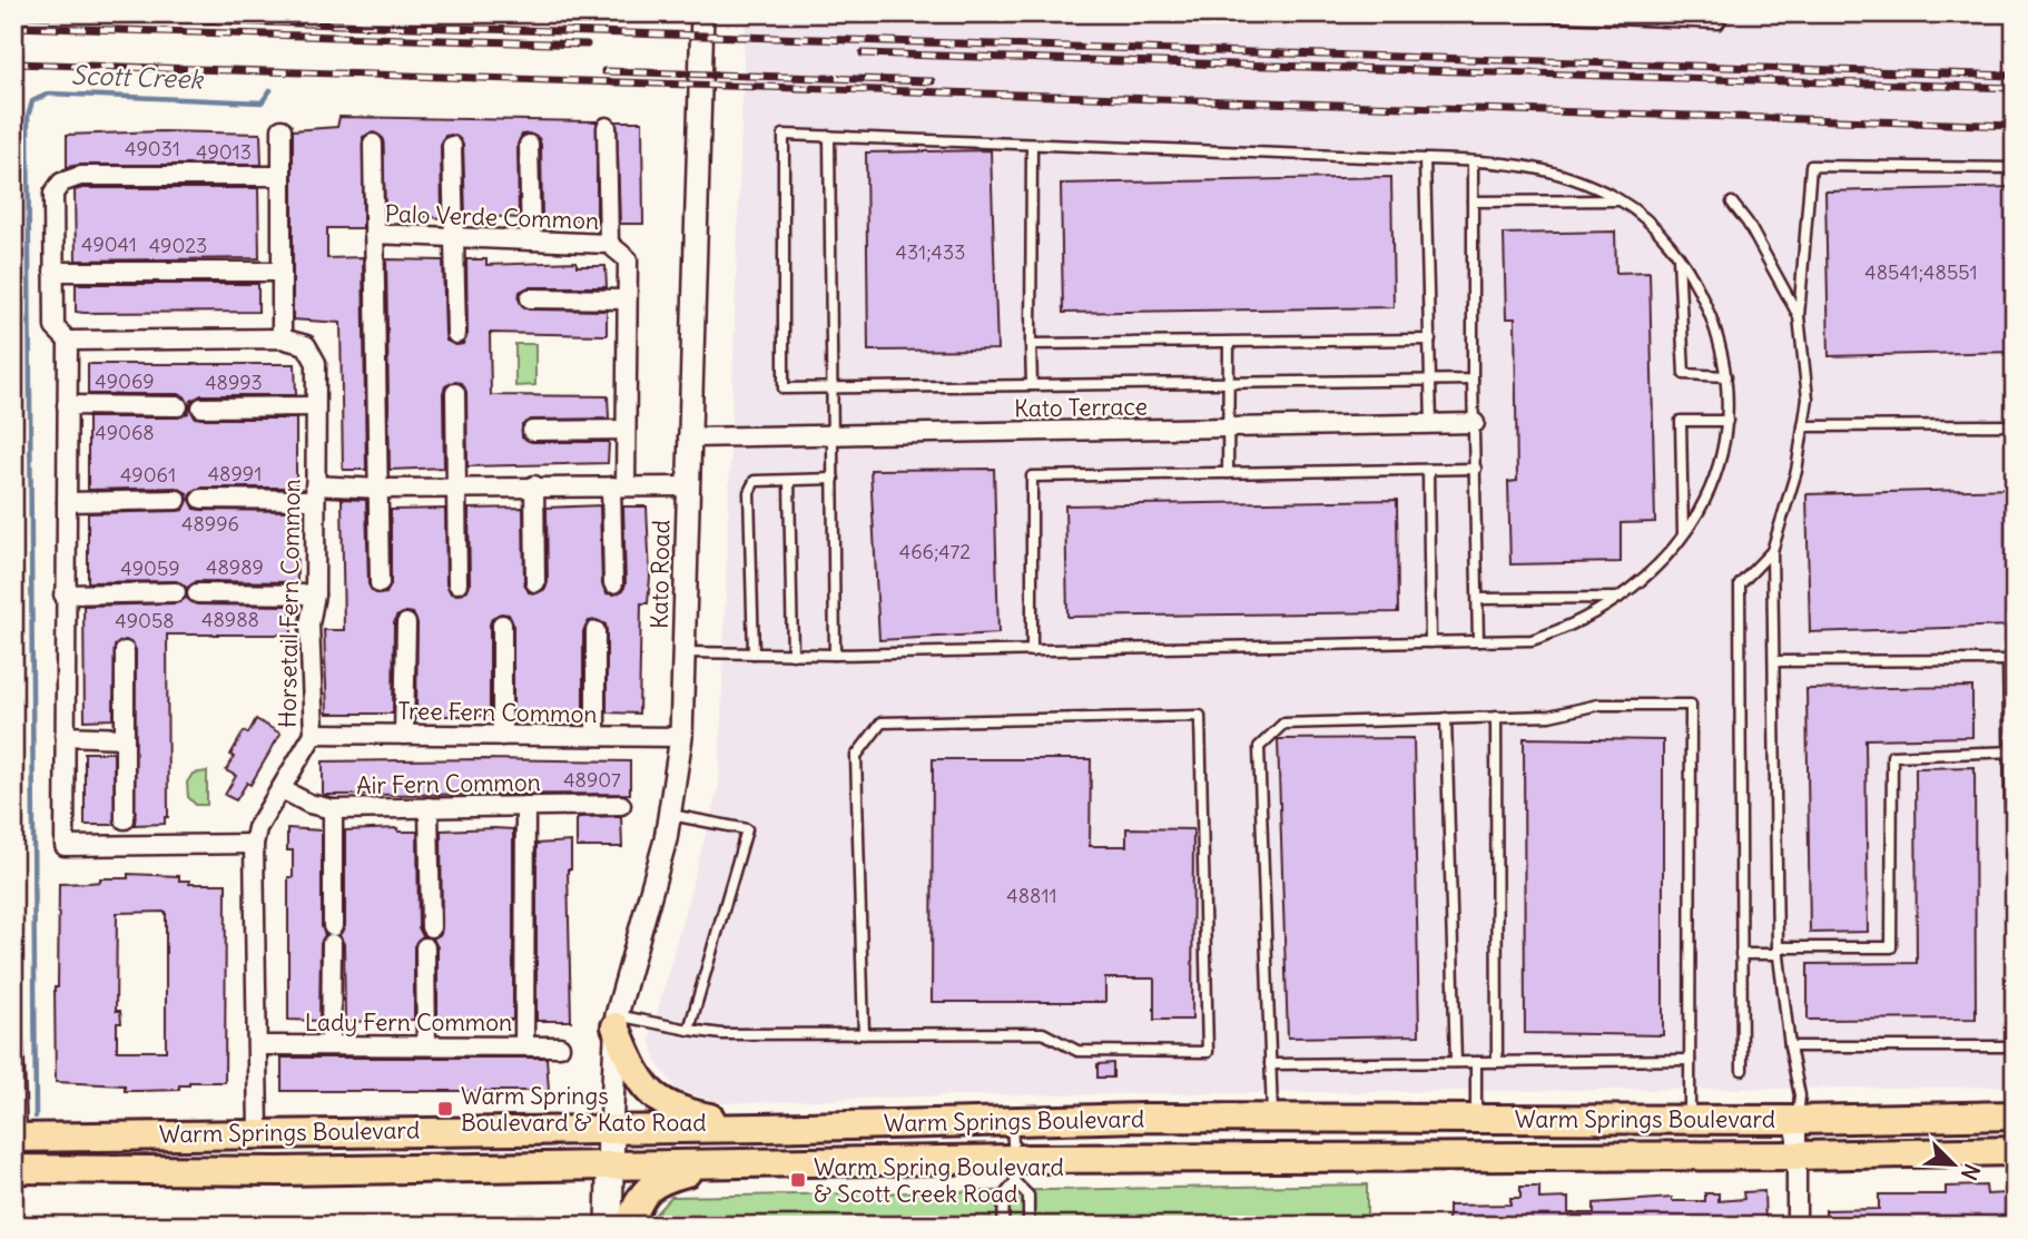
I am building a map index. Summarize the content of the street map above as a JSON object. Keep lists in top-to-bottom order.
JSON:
{
  "streets": {
    "main road": ["Warm Springs Boulevard"],
    "street": [
      "Palo Verde Common",
      "Kato Terrace",
      "Kato Road",
      "Horsetail Fern Common",
      "Tree Fern Common",
      "Air Fern Common",
      "Lady Fern Common"
    ]
  },
  "crossings": [
    ["Kato Terrace", "Kato Road"],
    ["Kato Road", "Tree Fern Common"],
    ["Kato Road", "Warm Springs Boulevard"],
    ["Horsetail Fern Common", "Tree Fern Common"],
    ["Horsetail Fern Common", "Air Fern Common"],
    ["Horsetail Fern Common", "Lady Fern Common"],
    ["Horsetail Fern Common", "Warm Springs Boulevard"]
  ],
  "water": ["Scott Creek"],
  "places": {
    "transit": ["Warm Springs Boulevard & Kato Road", "Warm Spring Boulevard & Scott Creek Road"]
  },
  "house_numbers": [
    "49031",
    "49013",
    "49041",
    "49023",
    "431;433",
    "48541;48551",
    "49069",
    "48993",
    "49068",
    "48991",
    "49061",
    "48996",
    "466;472",
    "48989",
    "49059",
    "48988",
    "49058",
    "48907",
    "48811"
  ],
  "north": "bottom right"
}
